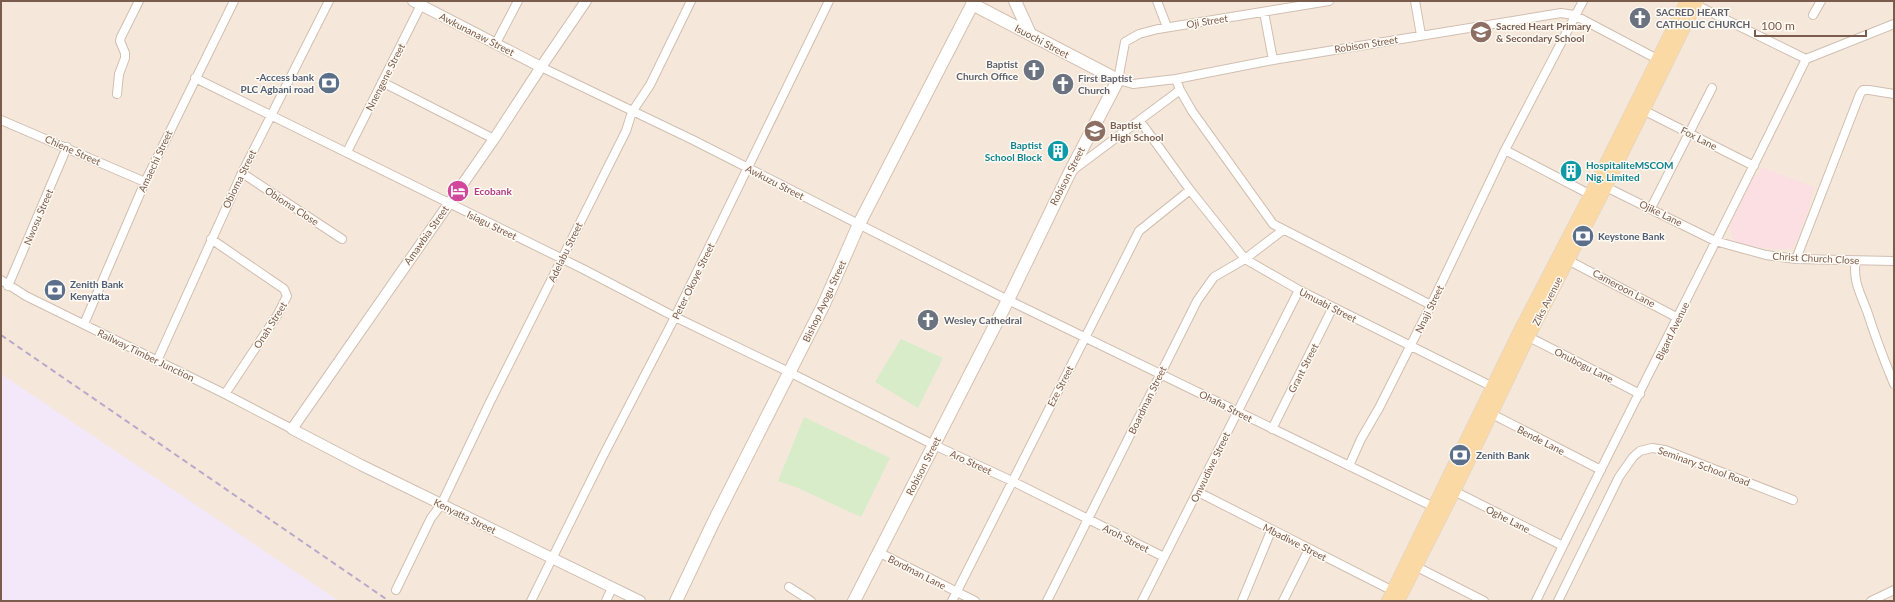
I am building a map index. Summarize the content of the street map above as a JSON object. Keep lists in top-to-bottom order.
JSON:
{
  "streets": {
    "main road": [
      "Isuochi Street",
      "Robison Street",
      "Bishop Ayogu Street",
      "Ziks Avenue"
    ],
    "street": [
      "Oji Street",
      "Awkunanaw Street",
      "Nnengene Street",
      "Fox Lane",
      "Chiene Street",
      "Amaechi Street",
      "Obioma Street",
      "Awkuzu Street",
      "Obioma Close",
      "Ojike Lane",
      "Nwosu Street",
      "Isiagu Street",
      "Amawbia Street",
      "Adelabu Street",
      "Christ Church Close",
      "Peter Okoye Street",
      "Cameroon Lane",
      "Umuabi Street",
      "Nnaji Street",
      "Onah Street",
      "Bigard Avenue",
      "Railway Timber Junction",
      "Onubogu Lane",
      "Grant Street",
      "Eze Street",
      "Boardman Street",
      "Ohafia Street",
      "Bende Lane",
      "Aro Street",
      "Seminary School Road",
      "Onwudiwe Street",
      "Kenyatta Street",
      "Oghe Lane",
      "Aroh Street",
      "Mbadiwe Street",
      "Bordman Lane"
    ]
  },
  "crossings": [
    ["Oji Street", "Isuochi Street"],
    ["Oji Street", "Robison Street"],
    ["Awkunanaw Street", "Nnengene Street"],
    ["Awkunanaw Street", "Awkuzu Street"],
    ["Awkunanaw Street", "Amawbia Street"],
    ["Isuochi Street", "Robison Street"],
    ["Isuochi Street", "Bishop Ayogu Street"],
    ["Robison Street", "Awkuzu Street"],
    ["Robison Street", "Nnaji Street"],
    ["Robison Street", "Ohafia Street"],
    ["Robison Street", "Aro Street"],
    ["Robison Street", "Bordman Lane"],
    ["Nnengene Street", "Isiagu Street"],
    ["Fox Lane", "Ziks Avenue"],
    ["Fox Lane", "Bigard Avenue"],
    ["Chiene Street", "Amaechi Street"],
    ["Chiene Street", "Nwosu Street"],
    ["Amaechi Street", "Isiagu Street"],
    ["Amaechi Street", "Railway Timber Junction"],
    ["Obioma Street", "Obioma Close"],
    ["Obioma Street", "Isiagu Street"],
    ["Obioma Street", "Onah Street"],
    ["Obioma Street", "Railway Timber Junction"],
    ["Awkuzu Street", "Amawbia Street"],
    ["Awkuzu Street", "Adelabu Street"],
    ["Awkuzu Street", "Peter Okoye Street"],
    ["Awkuzu Street", "Bishop Ayogu Street"],
    ["Awkuzu Street", "Ohafia Street"],
    ["Ojike Lane", "Christ Church Close"],
    ["Ojike Lane", "Ziks Avenue"],
    ["Ojike Lane", "Bigard Avenue"],
    ["Nwosu Street", "Railway Timber Junction"],
    ["Isiagu Street", "Amawbia Street"],
    ["Isiagu Street", "Adelabu Street"],
    ["Isiagu Street", "Peter Okoye Street"],
    ["Isiagu Street", "Bishop Ayogu Street"],
    ["Isiagu Street", "Aro Street"],
    ["Amawbia Street", "Railway Timber Junction"],
    ["Amawbia Street", "Kenyatta Street"],
    ["Adelabu Street", "Kenyatta Street"],
    ["Christ Church Close", "Bigard Avenue"],
    ["Peter Okoye Street", "Kenyatta Street"],
    ["Cameroon Lane", "Ziks Avenue"],
    ["Cameroon Lane", "Bigard Avenue"],
    ["Bishop Ayogu Street", "Aro Street"],
    ["Ziks Avenue", "Umuabi Street"],
    ["Ziks Avenue", "Onubogu Lane"],
    ["Ziks Avenue", "Ohafia Street"],
    ["Ziks Avenue", "Bende Lane"],
    ["Ziks Avenue", "Oghe Lane"],
    ["Ziks Avenue", "Mbadiwe Street"],
    ["Umuabi Street", "Nnaji Street"],
    ["Umuabi Street", "Grant Street"],
    ["Umuabi Street", "Eze Street"],
    ["Umuabi Street", "Boardman Street"],
    ["Umuabi Street", "Onwudiwe Street"],
    ["Nnaji Street", "Ohafia Street"],
    ["Onah Street", "Railway Timber Junction"],
    ["Bigard Avenue", "Onubogu Lane"],
    ["Bigard Avenue", "Bende Lane"],
    ["Bigard Avenue", "Oghe Lane"],
    ["Railway Timber Junction", "Kenyatta Street"],
    ["Grant Street", "Ohafia Street"],
    ["Eze Street", "Ohafia Street"],
    ["Eze Street", "Aro Street"],
    ["Eze Street", "Bordman Lane"],
    ["Boardman Street", "Ohafia Street"],
    ["Boardman Street", "Aro Street"],
    ["Boardman Street", "Aroh Street"],
    ["Ohafia Street", "Onwudiwe Street"],
    ["Aro Street", "Aroh Street"],
    ["Onwudiwe Street", "Aroh Street"],
    ["Onwudiwe Street", "Mbadiwe Street"]
  ],
  "places": {
    "church": [
      "SACRED HEART CATHOLIC CHURCH",
      "Baptist Church Office",
      "First Baptist Church",
      "Wesley Cathedral"
    ],
    "school or university": ["Sacred Heart Primary & Secondary School", "Baptist High School"],
    "bank": [
      "-Access bank PLC Agbani road",
      "Keystone Bank",
      "Zenith Bank Kenyatta",
      "Zenith Bank"
    ],
    "building": ["Baptist School Block", "HospitaliteMSCOM Nig. Limited"],
    "hotel": ["Ecobank"]
  },
  "scale_bar": "100 m"
}
